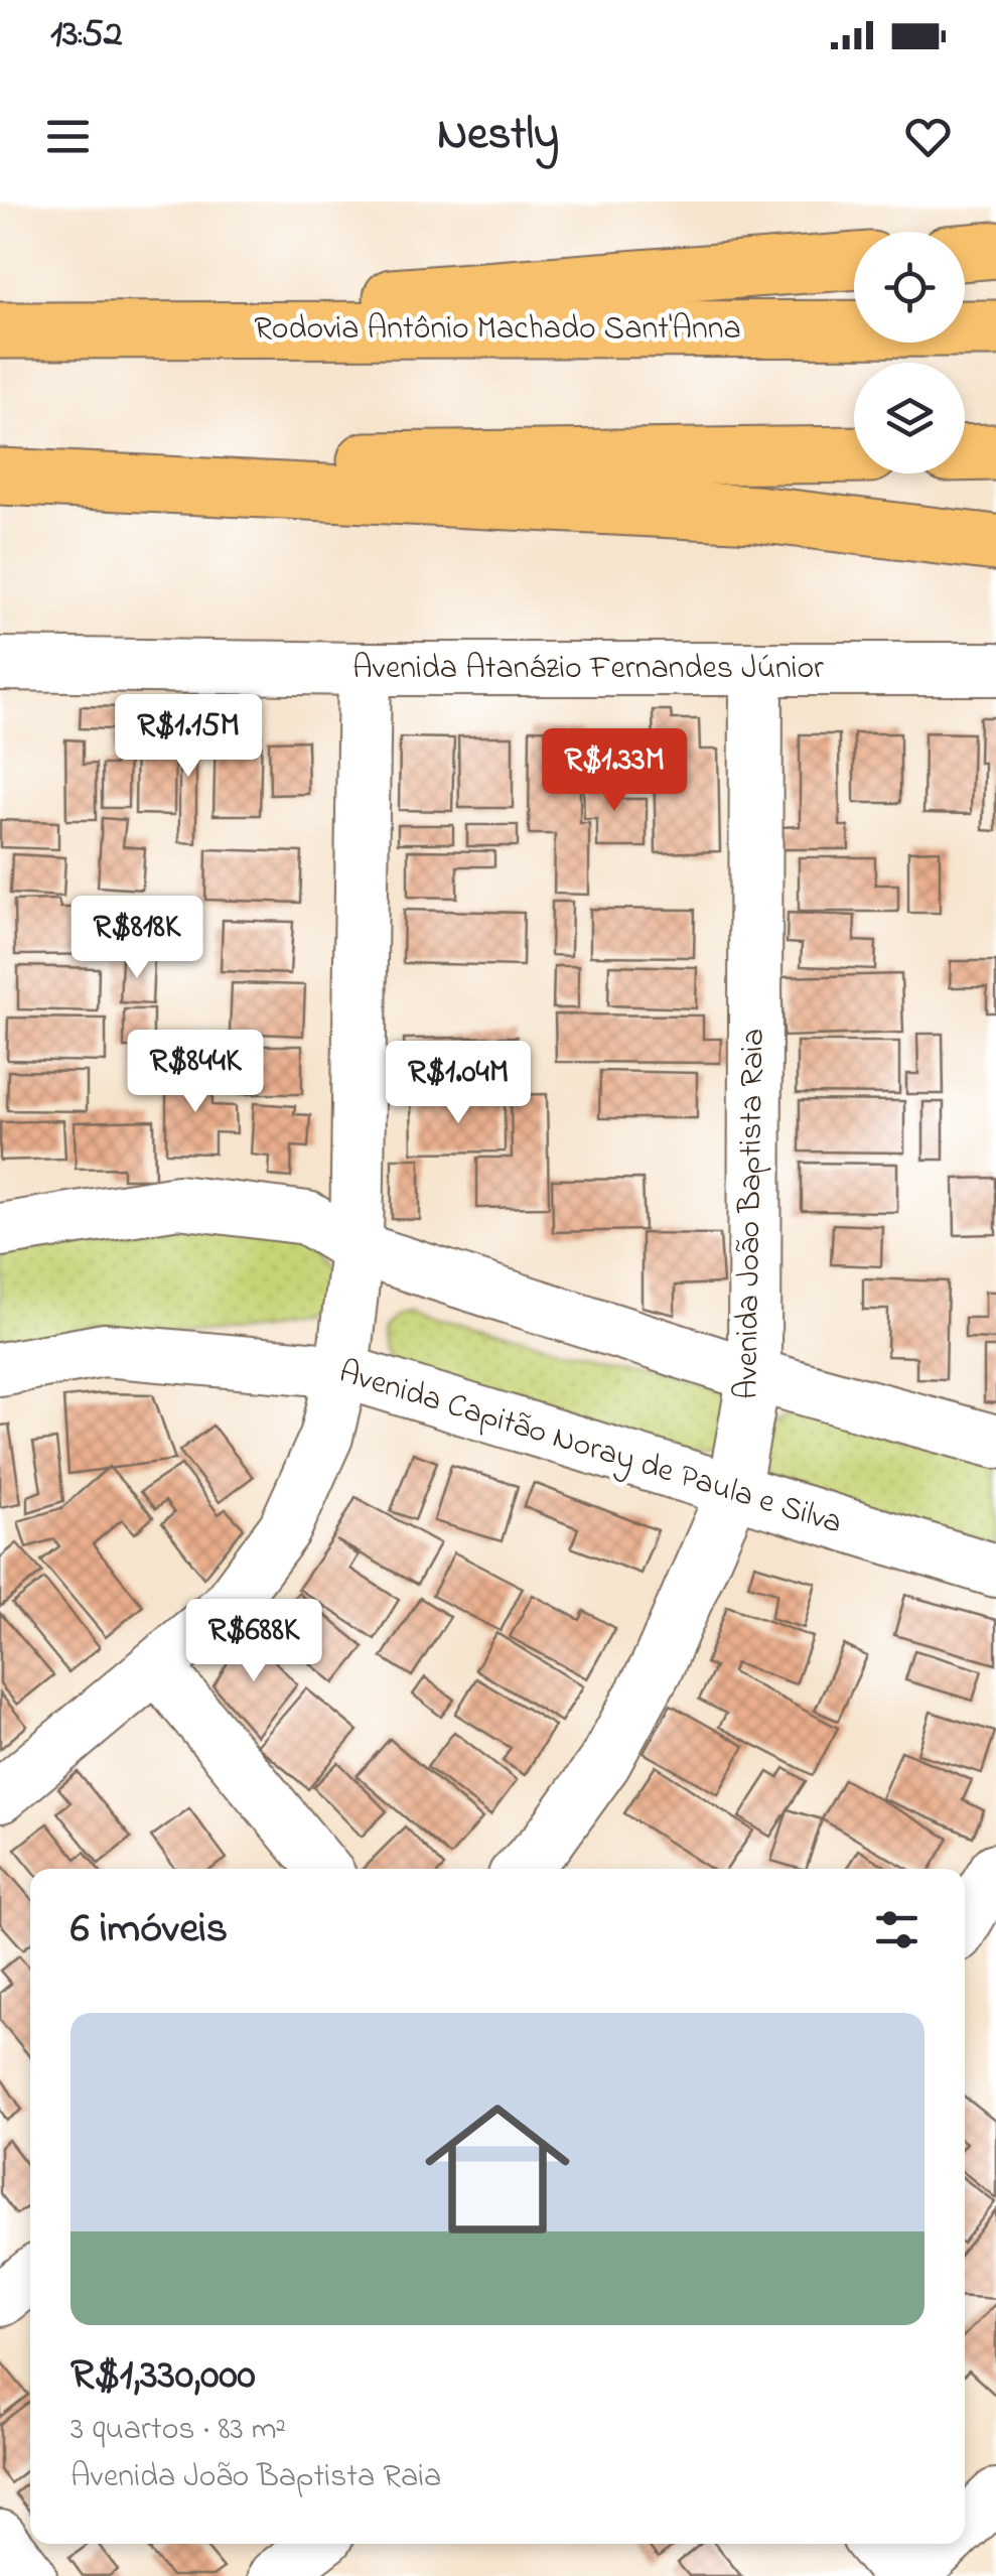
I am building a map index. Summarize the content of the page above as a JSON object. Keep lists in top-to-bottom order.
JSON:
{
  "streets": {
    "highway": ["Rodovia Antônio Machado Sant'Anna"],
    "street": ["Avenida Atanázio Fernandes Júnior", "Avenida João Baptista Raia", "Avenida Capitão Noray de Paula e Silva"]
  },
  "crossings": [
    ["Avenida Atanázio Fernandes Júnior", "Avenida João Baptista Raia"],
    ["Avenida João Baptista Raia", "Avenida Capitão Noray de Paula e Silva"]
  ],
  "page": {
    "status": "13:52",
    "header": "Nestly",
    "price": [
      "R$1.15M",
      "R$1.33M",
      "R$818K",
      "R$844K",
      "R$1.04M",
      "R$688K"
    ],
    "heading": "6 imóveis",
    "list": [
      {
        "name": "R$1,330,000",
        "note": "3 quartos · 83 m² · Avenida João Baptista Raia"
      }
    ]
  }
}
